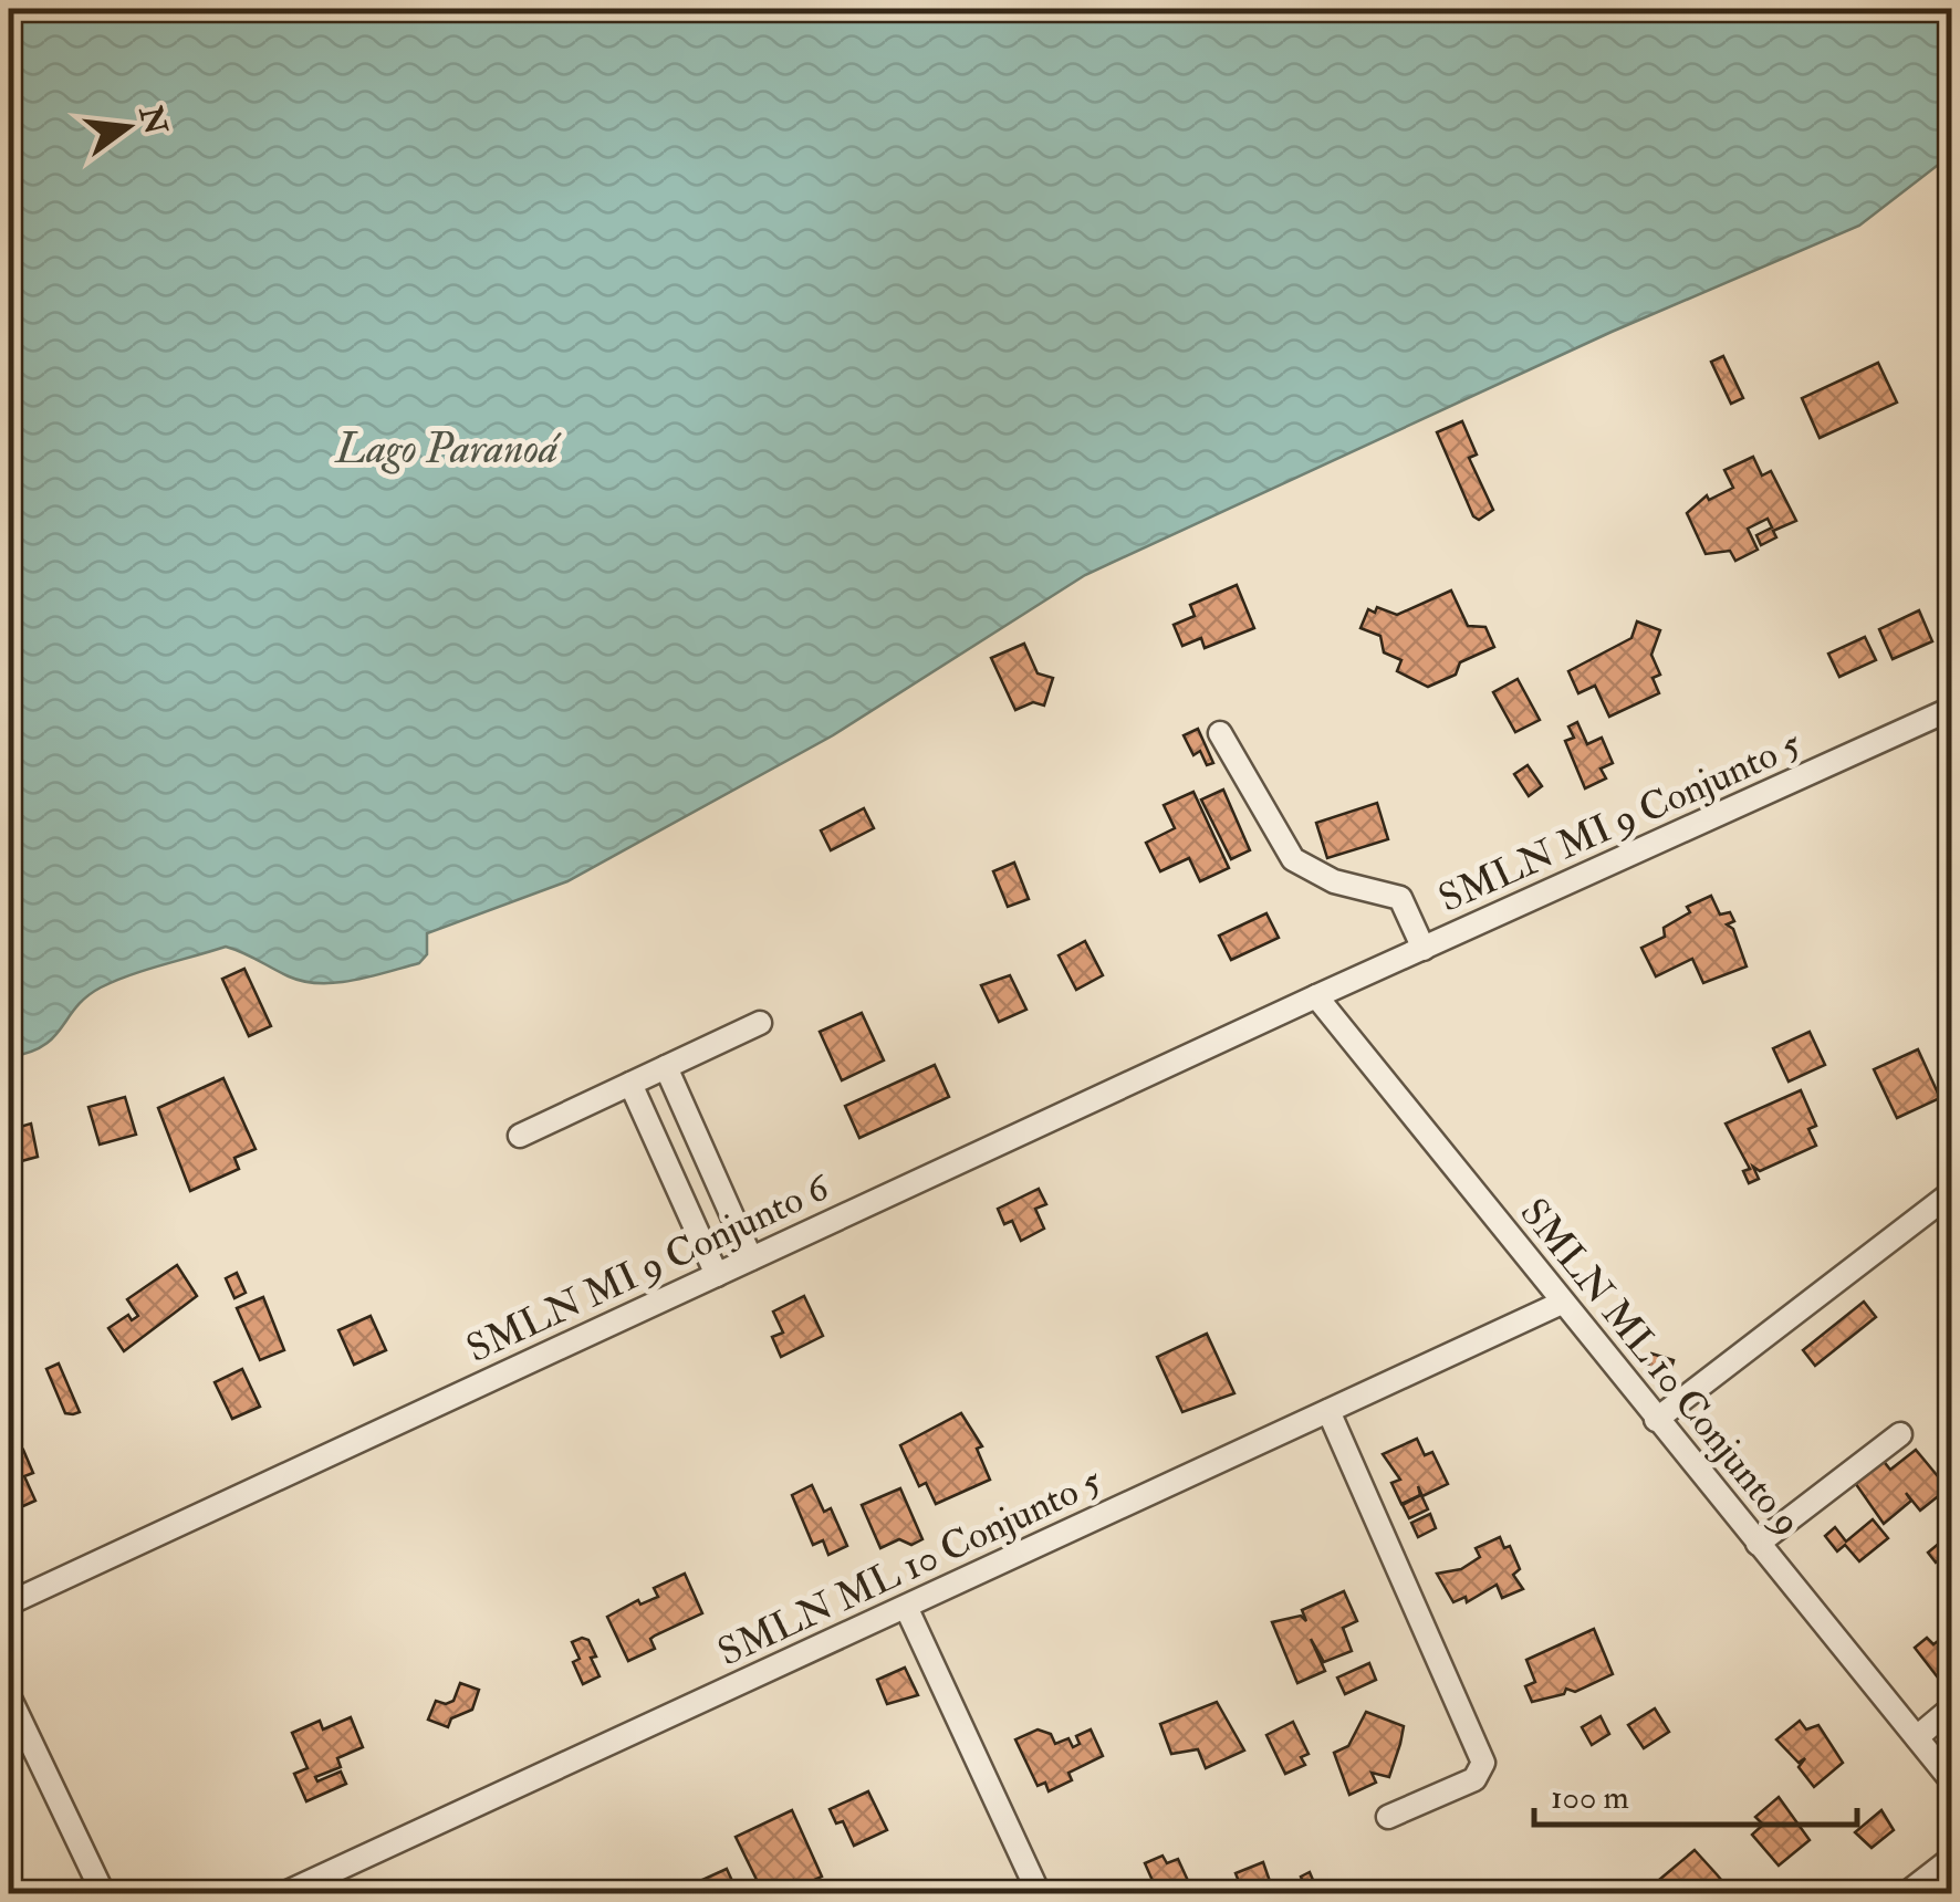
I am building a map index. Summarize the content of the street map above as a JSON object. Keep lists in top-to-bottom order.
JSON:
{
  "streets": {
    "street": [
      "SMLN MI 9 Conjunto 5",
      "SMLN MI 9 Conjunto 6",
      "SMLN ML 10 Conjunto 9",
      "SMLN ML 10 Conjunto 5"
    ]
  },
  "crossings": [
    ["SMLN MI 9 Conjunto 5", "SMLN MI 9 Conjunto 6"],
    ["SMLN MI 9 Conjunto 5", "SMLN ML 10 Conjunto 9"],
    ["SMLN MI 9 Conjunto 6", "SMLN ML 10 Conjunto 9"],
    ["SMLN ML 10 Conjunto 9", "SMLN ML 10 Conjunto 5"]
  ],
  "water": ["Lago Paranoá"],
  "scale_bar": "100 m",
  "north": "right"
}
